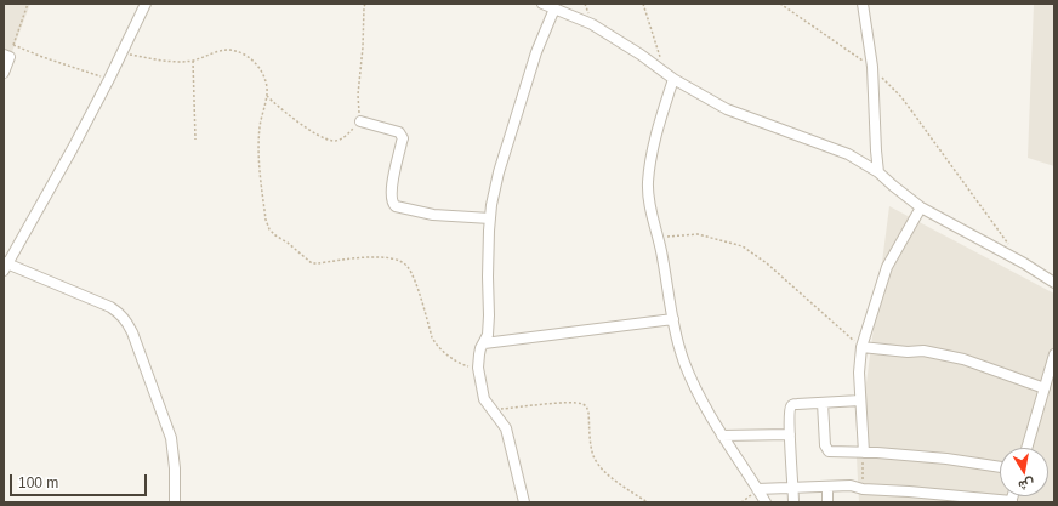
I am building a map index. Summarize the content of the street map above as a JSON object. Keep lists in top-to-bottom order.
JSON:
{
  "scale_bar": "100 m",
  "north": "bottom"
}
